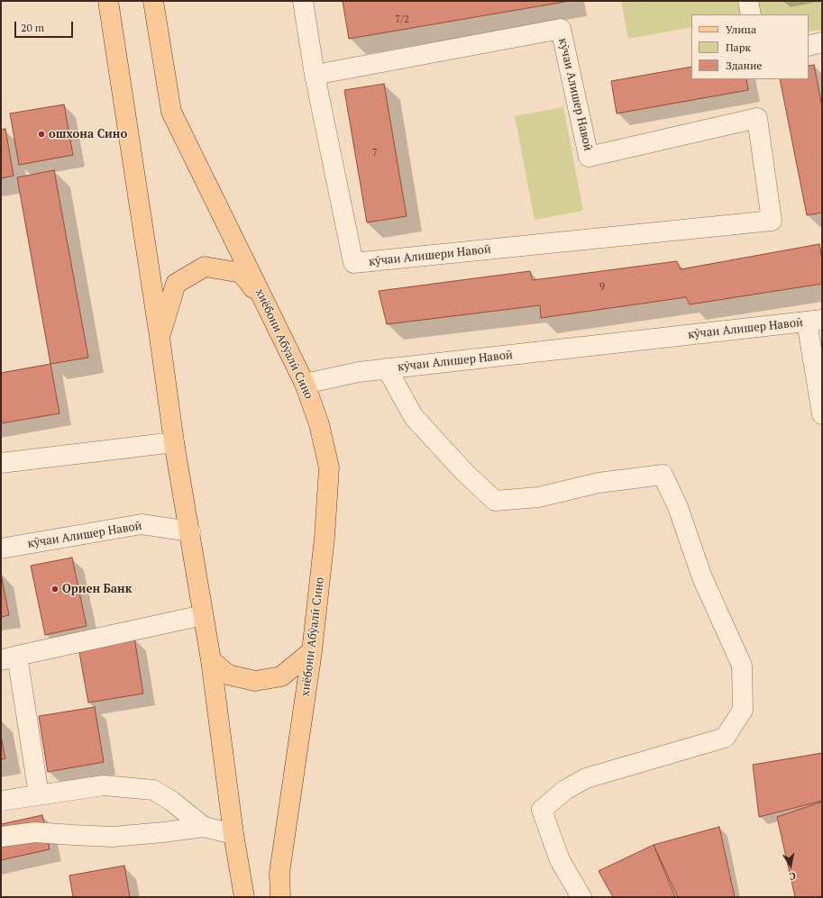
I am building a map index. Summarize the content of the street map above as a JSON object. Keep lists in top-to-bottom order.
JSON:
{
  "streets": {
    "main road": ["хиёбони Абӯалӣ Сино"],
    "street": ["кӯчаи Алишер Навоӣ", "кӯчаи Алишери Навоӣ"]
  },
  "crossings": [
    ["кӯчаи Алишер Навоӣ", "кӯчаи Алишери Навоӣ"],
    ["кӯчаи Алишер Навоӣ", "хиёбони Абӯалӣ Сино"]
  ],
  "places": ["ошхона Сино", "Ориен Банк"],
  "house_numbers": ["7/2", "7", "9"],
  "legend": ["Улица", "Парк", "Здание"],
  "scale_bar": "20 m",
  "north": "bottom"
}
